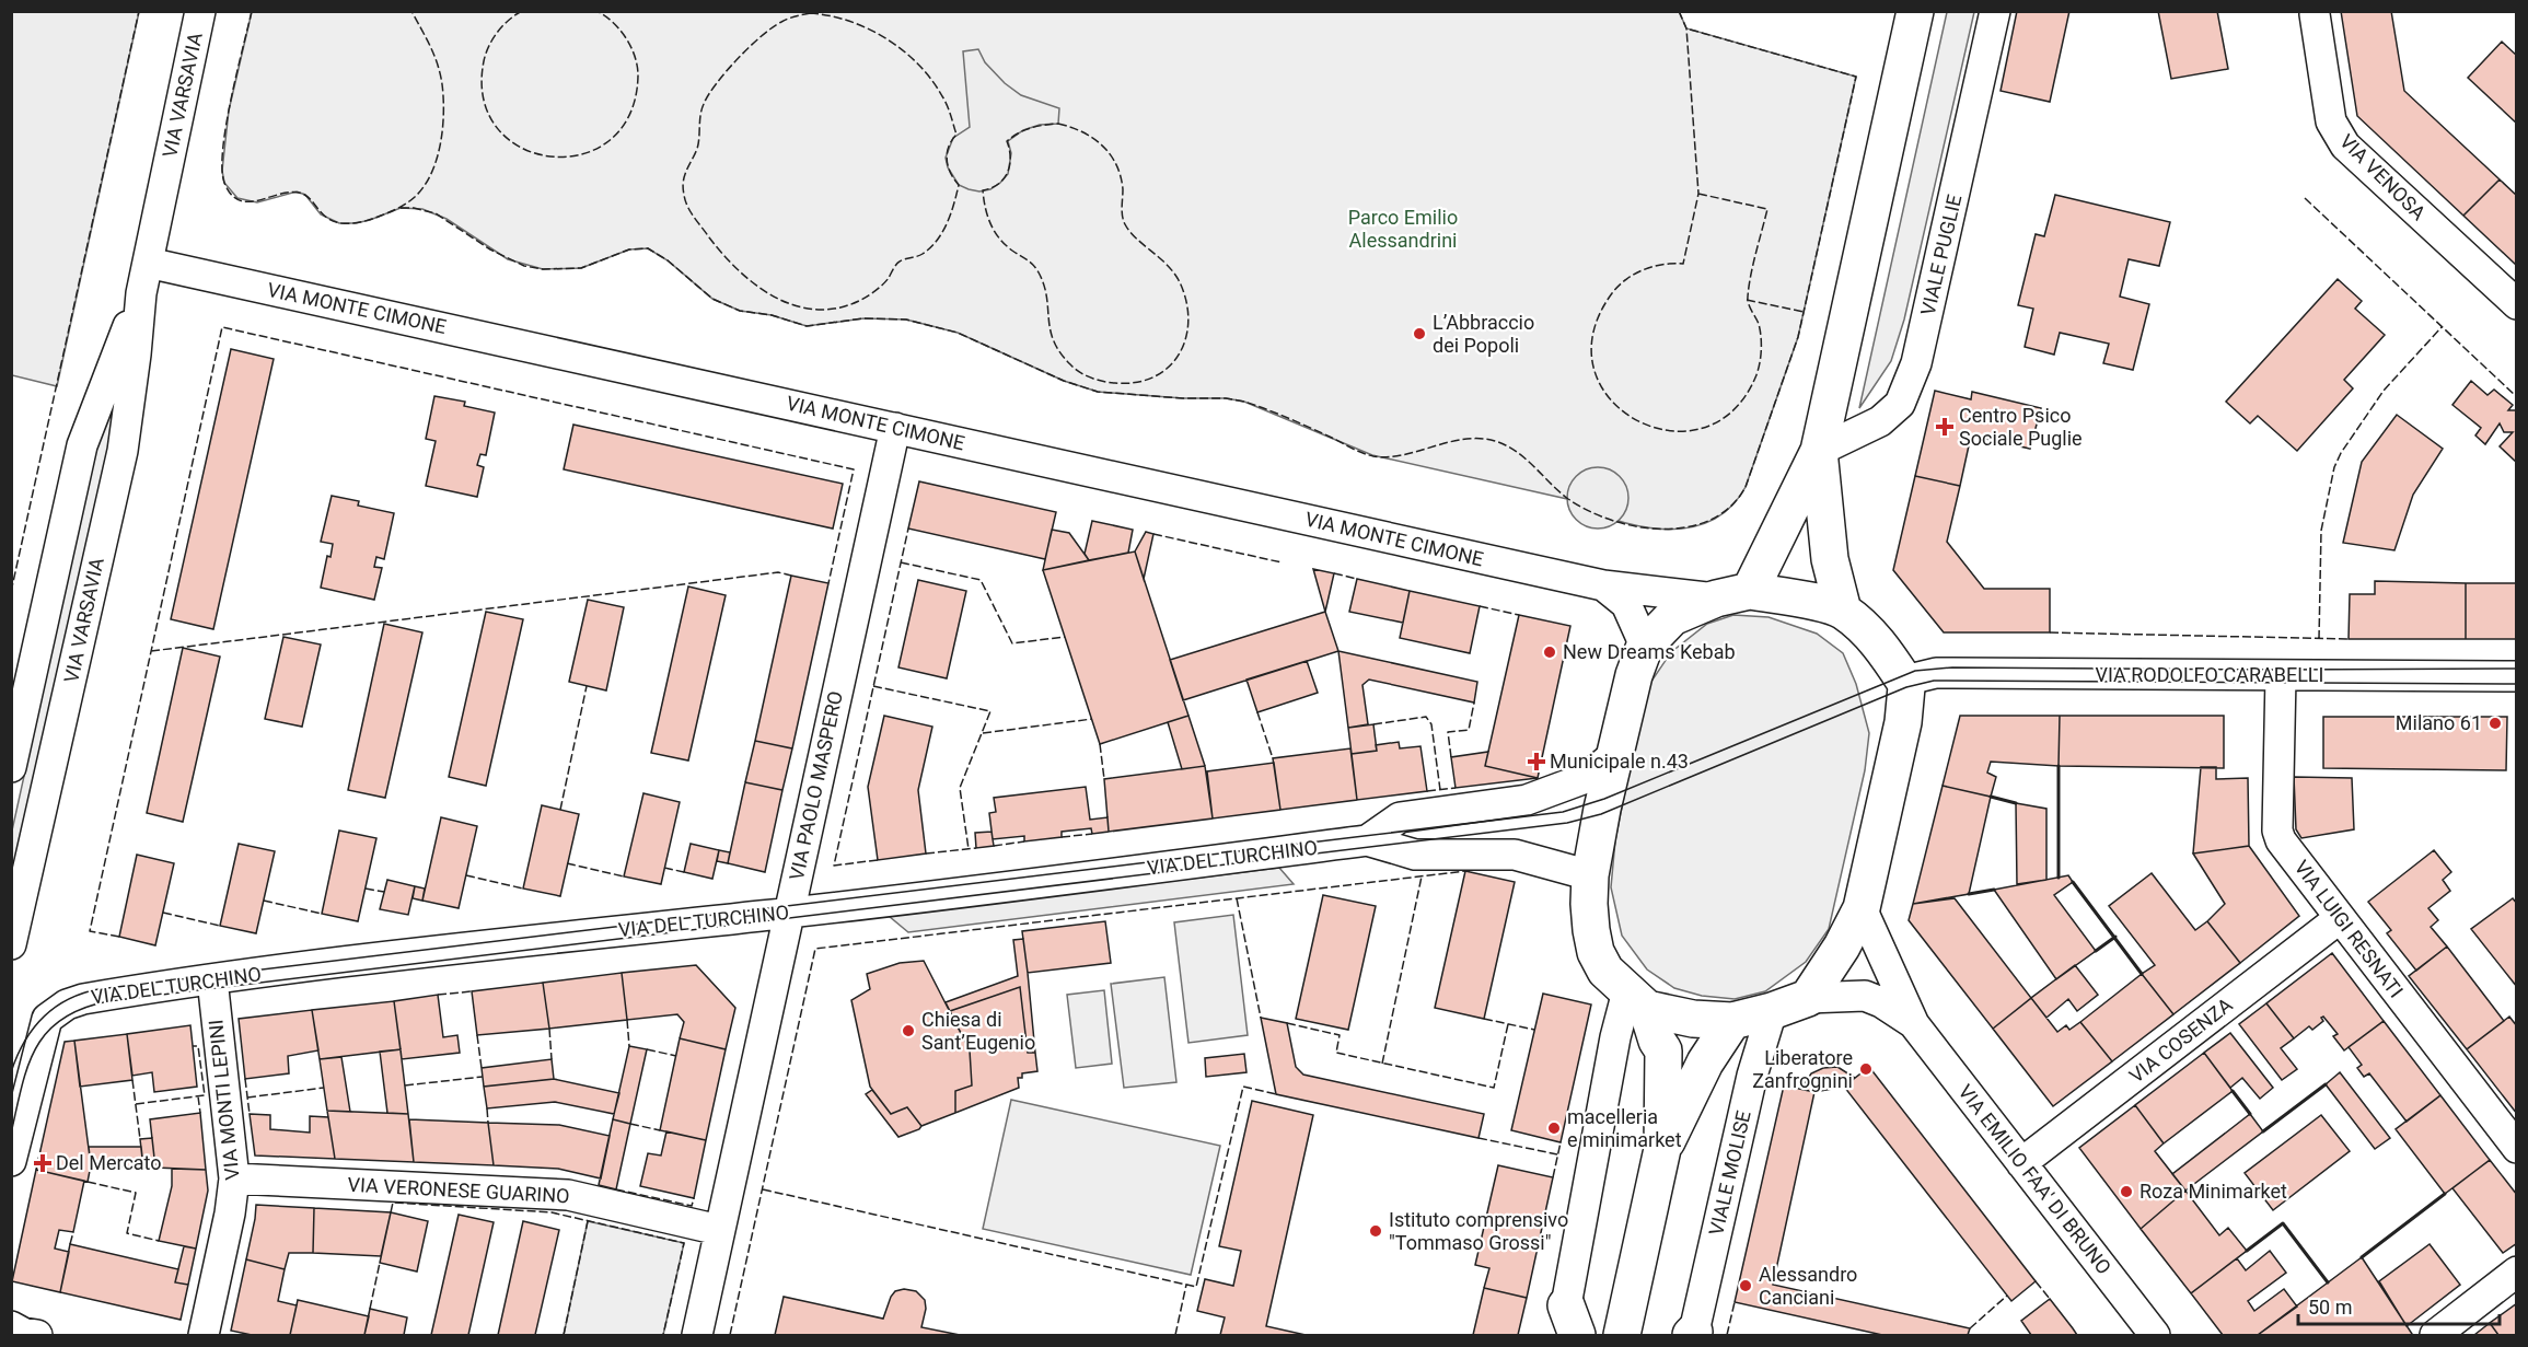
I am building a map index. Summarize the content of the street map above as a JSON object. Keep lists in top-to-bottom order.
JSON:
{
  "streets": {
    "street": [
      "VIA VARSAVIA",
      "VIA VENOSA",
      "VIALE PUGLIE",
      "VIA MONTE CIMONE",
      "VIA RODOLFO CARABELLI",
      "VIA PAOLO MASPERO",
      "VIA DEL TURCHINO",
      "VIA LUIGI RESNATI",
      "VIA COSENZA",
      "VIA MONTI LEPINI",
      "VIALE MOLISE",
      "VIA EMILIO FAA' DI BRUNO",
      "VIA VERONESE GUARINO"
    ]
  },
  "crossings": [
    ["VIA VARSAVIA", "VIA MONTE CIMONE"],
    ["VIA MONTE CIMONE", "VIA PAOLO MASPERO"],
    ["VIA RODOLFO CARABELLI", "VIA LUIGI RESNATI"],
    ["VIA PAOLO MASPERO", "VIA DEL TURCHINO"],
    ["VIA PAOLO MASPERO", "VIA VERONESE GUARINO"],
    ["VIA DEL TURCHINO", "VIA MONTI LEPINI"],
    ["VIA LUIGI RESNATI", "VIA COSENZA"],
    ["VIA COSENZA", "VIA EMILIO FAA' DI BRUNO"],
    ["VIA MONTI LEPINI", "VIA VERONESE GUARINO"]
  ],
  "parks": ["Parco Emilio Alessandrini"],
  "places": {
    "other": [
      "L’Abbraccio dei Popoli",
      "New Dreams Kebab",
      "Milano 61",
      "Chiesa di Sant’Eugenio",
      "Liberatore Zanfrognini",
      "macelleria e minimarket",
      "Roza Minimarket",
      "Istituto comprensivo \"Tommaso Grossi\"",
      "Alessandro Canciani"
    ],
    "health": ["Centro Psico Sociale Puglie", "Municipale n.43", "Del Mercato"]
  },
  "scale_bar": "50 m"
}
